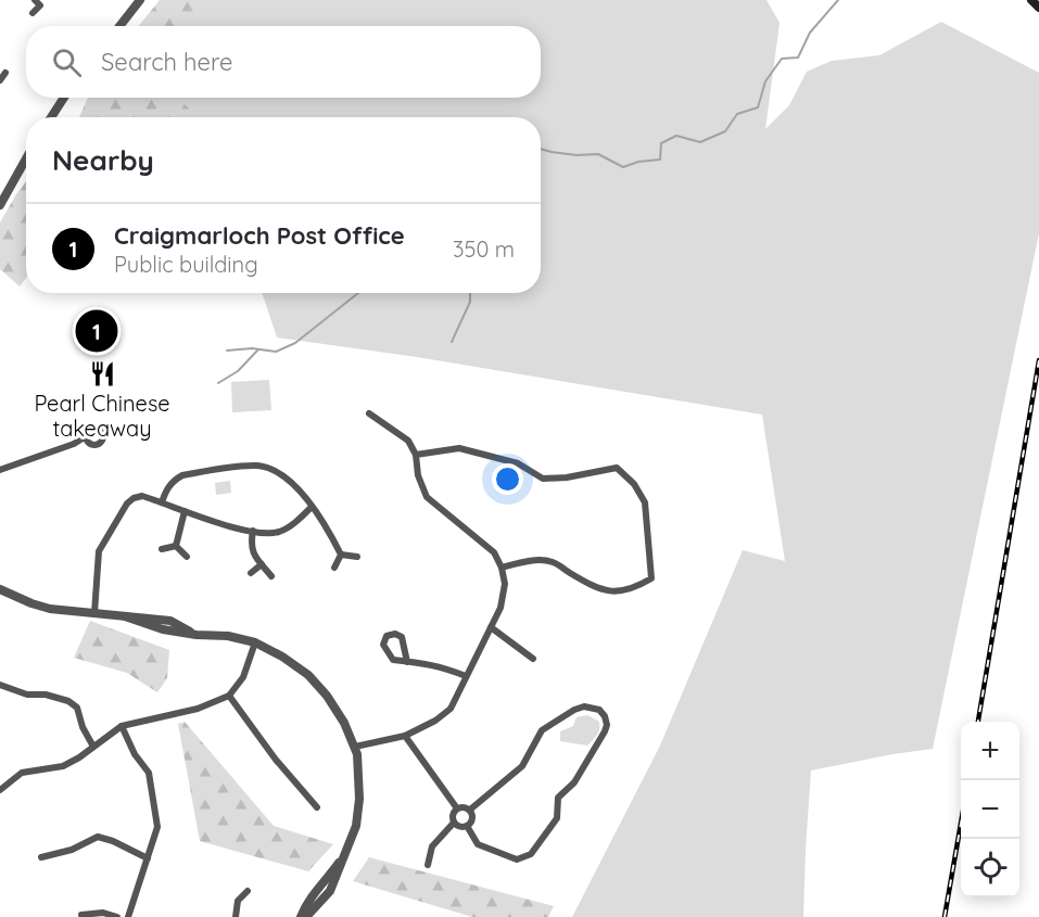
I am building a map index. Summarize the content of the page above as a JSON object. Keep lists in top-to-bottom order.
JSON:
{
  "places": {
    "restaurant": ["Pearl Chinese takeaway"]
  },
  "page": {
    "search": "Search here",
    "heading": "Nearby",
    "list": [
      {
        "mark": "1",
        "name": "Craigmarloch Post Office",
        "note": "Public building",
        "value": "350 m"
      }
    ],
    "pins": "1",
    "map_buttons": ["+", "−"]
  }
}
